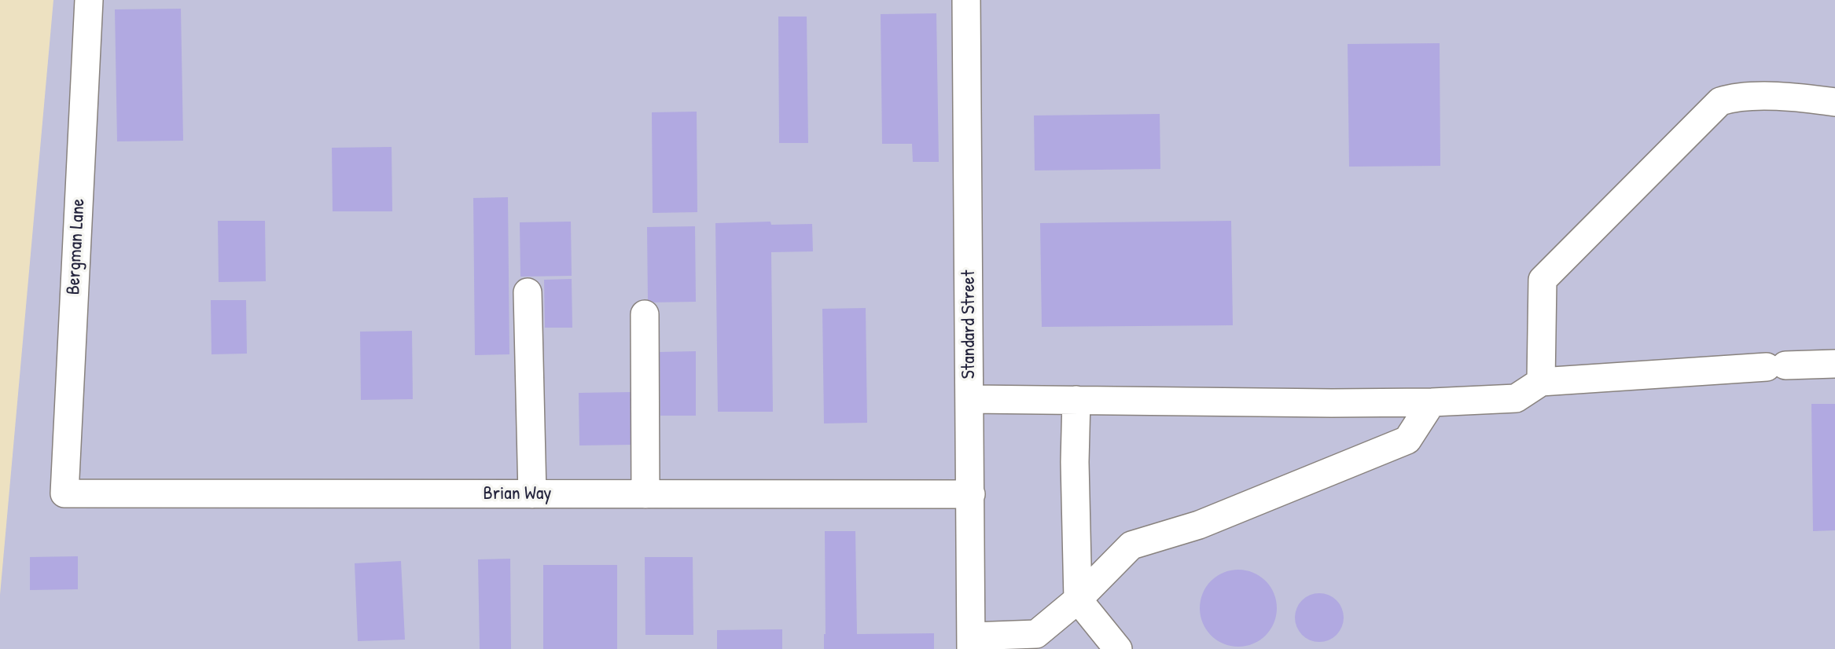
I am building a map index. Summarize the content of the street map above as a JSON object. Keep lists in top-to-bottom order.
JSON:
{
  "streets": {
    "street": ["Bergman Lane", "Standard Street", "Brian Way"]
  },
  "crossings": [
    ["Bergman Lane", "Brian Way"],
    ["Standard Street", "Brian Way"]
  ]
}
